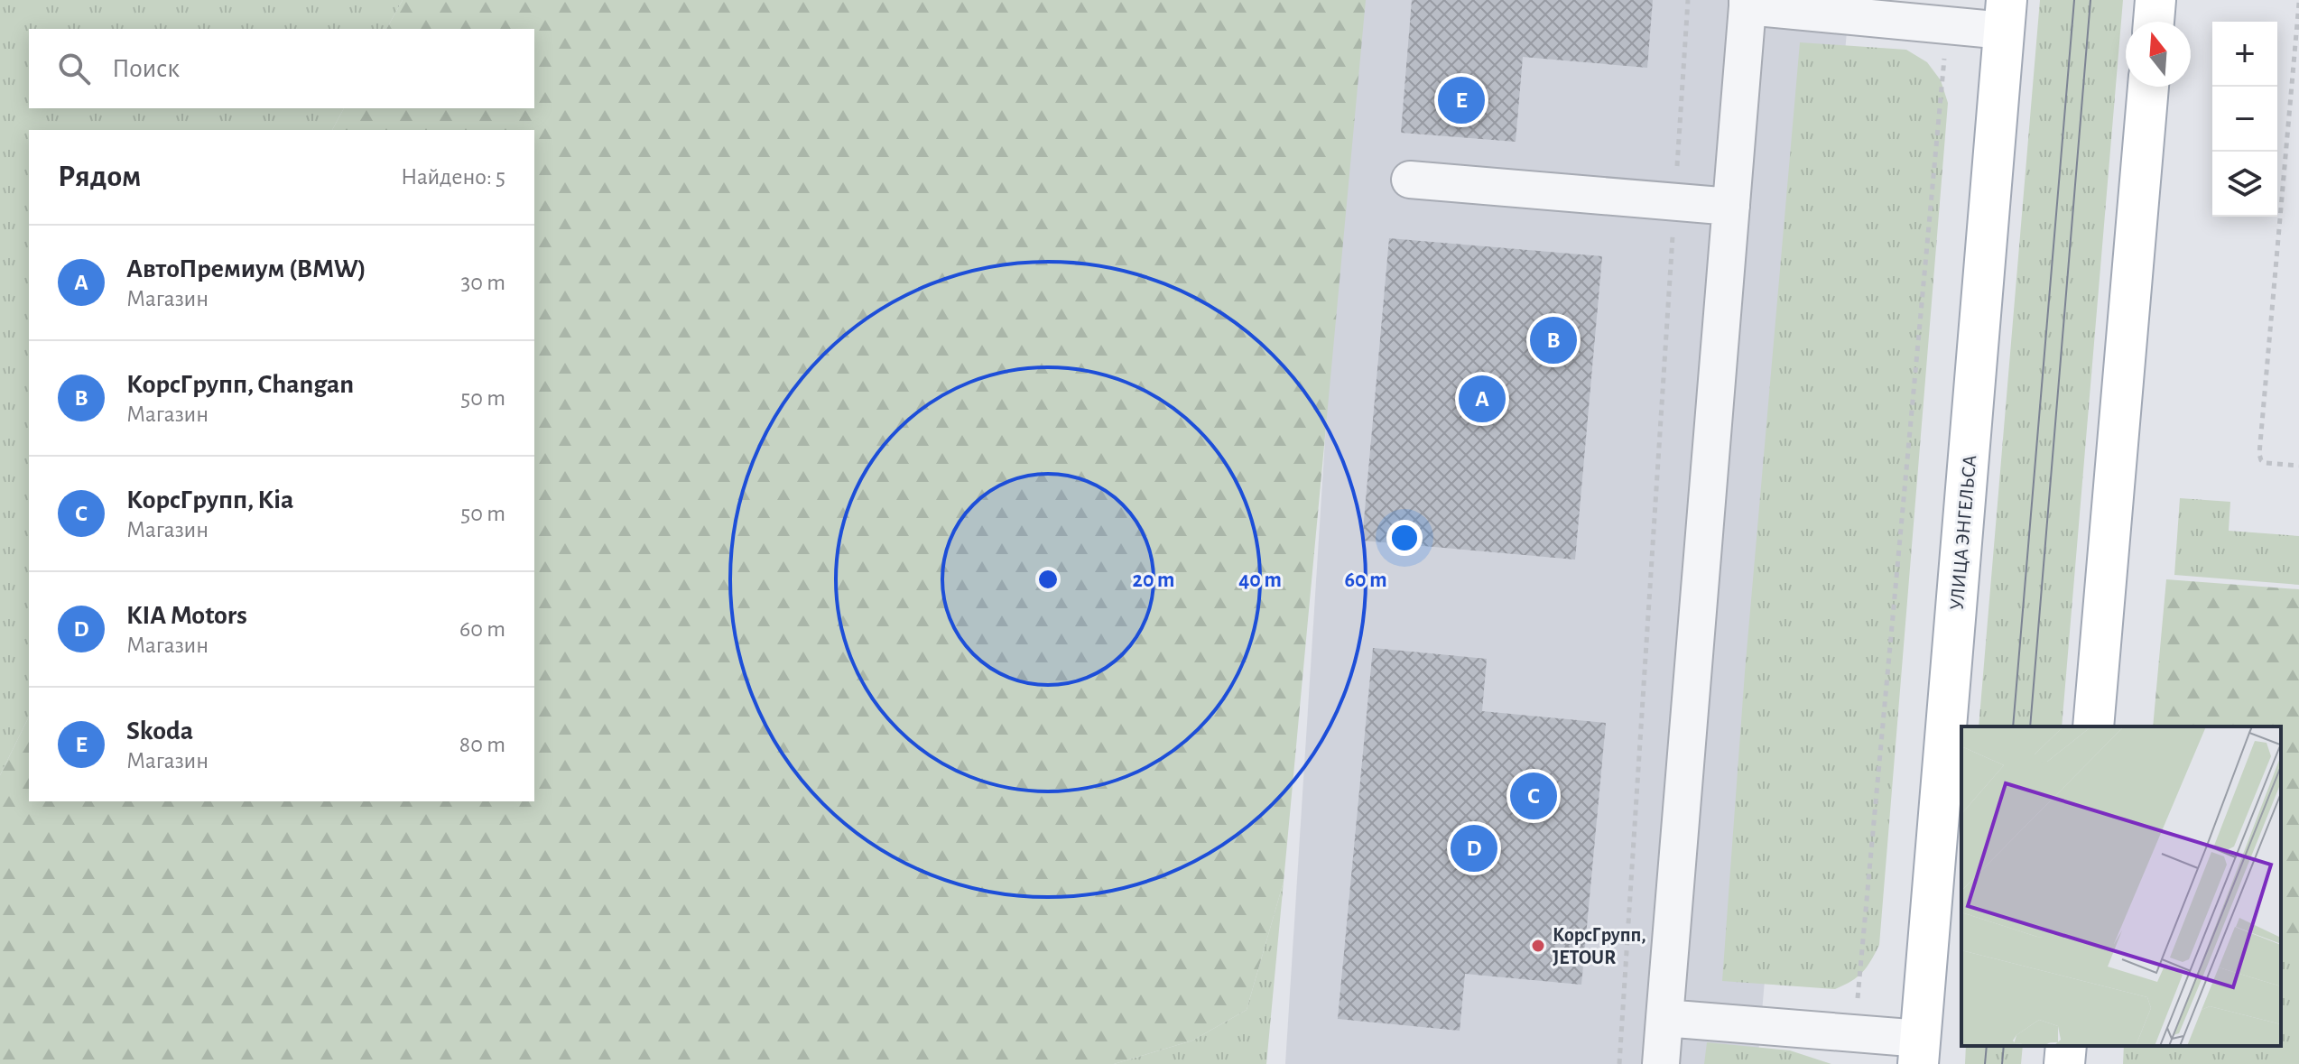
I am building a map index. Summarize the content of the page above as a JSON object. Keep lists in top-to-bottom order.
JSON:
{
  "streets": {
    "main road": ["УЛИЦА ЭНГЕЛЬСА"]
  },
  "places": ["КорсГрупп, JETOUR"],
  "north": "top",
  "page": {
    "map_buttons": ["+", "−"],
    "search": "Поиск",
    "pins": [
      "E",
      "B",
      "A",
      "C",
      "D"
    ],
    "heading": ["Рядом", "Найдено: 5"],
    "list": [
      {
        "mark": "A",
        "name": "АвтоПремиум (BMW)",
        "note": "Магазин",
        "value": "30 m"
      },
      {
        "mark": "B",
        "name": "КорсГрупп, Changan",
        "note": "Магазин",
        "value": "50 m"
      },
      {
        "mark": "C",
        "name": "КорсГрупп, Kia",
        "note": "Магазин",
        "value": "50 m"
      },
      {
        "mark": "D",
        "name": "KIA Motors",
        "note": "Магазин",
        "value": "60 m"
      },
      {
        "mark": "E",
        "name": "Skoda",
        "note": "Магазин",
        "value": "80 m"
      }
    ]
  },
  "rings": ["20 m", "40 m", "60 m"]
}
